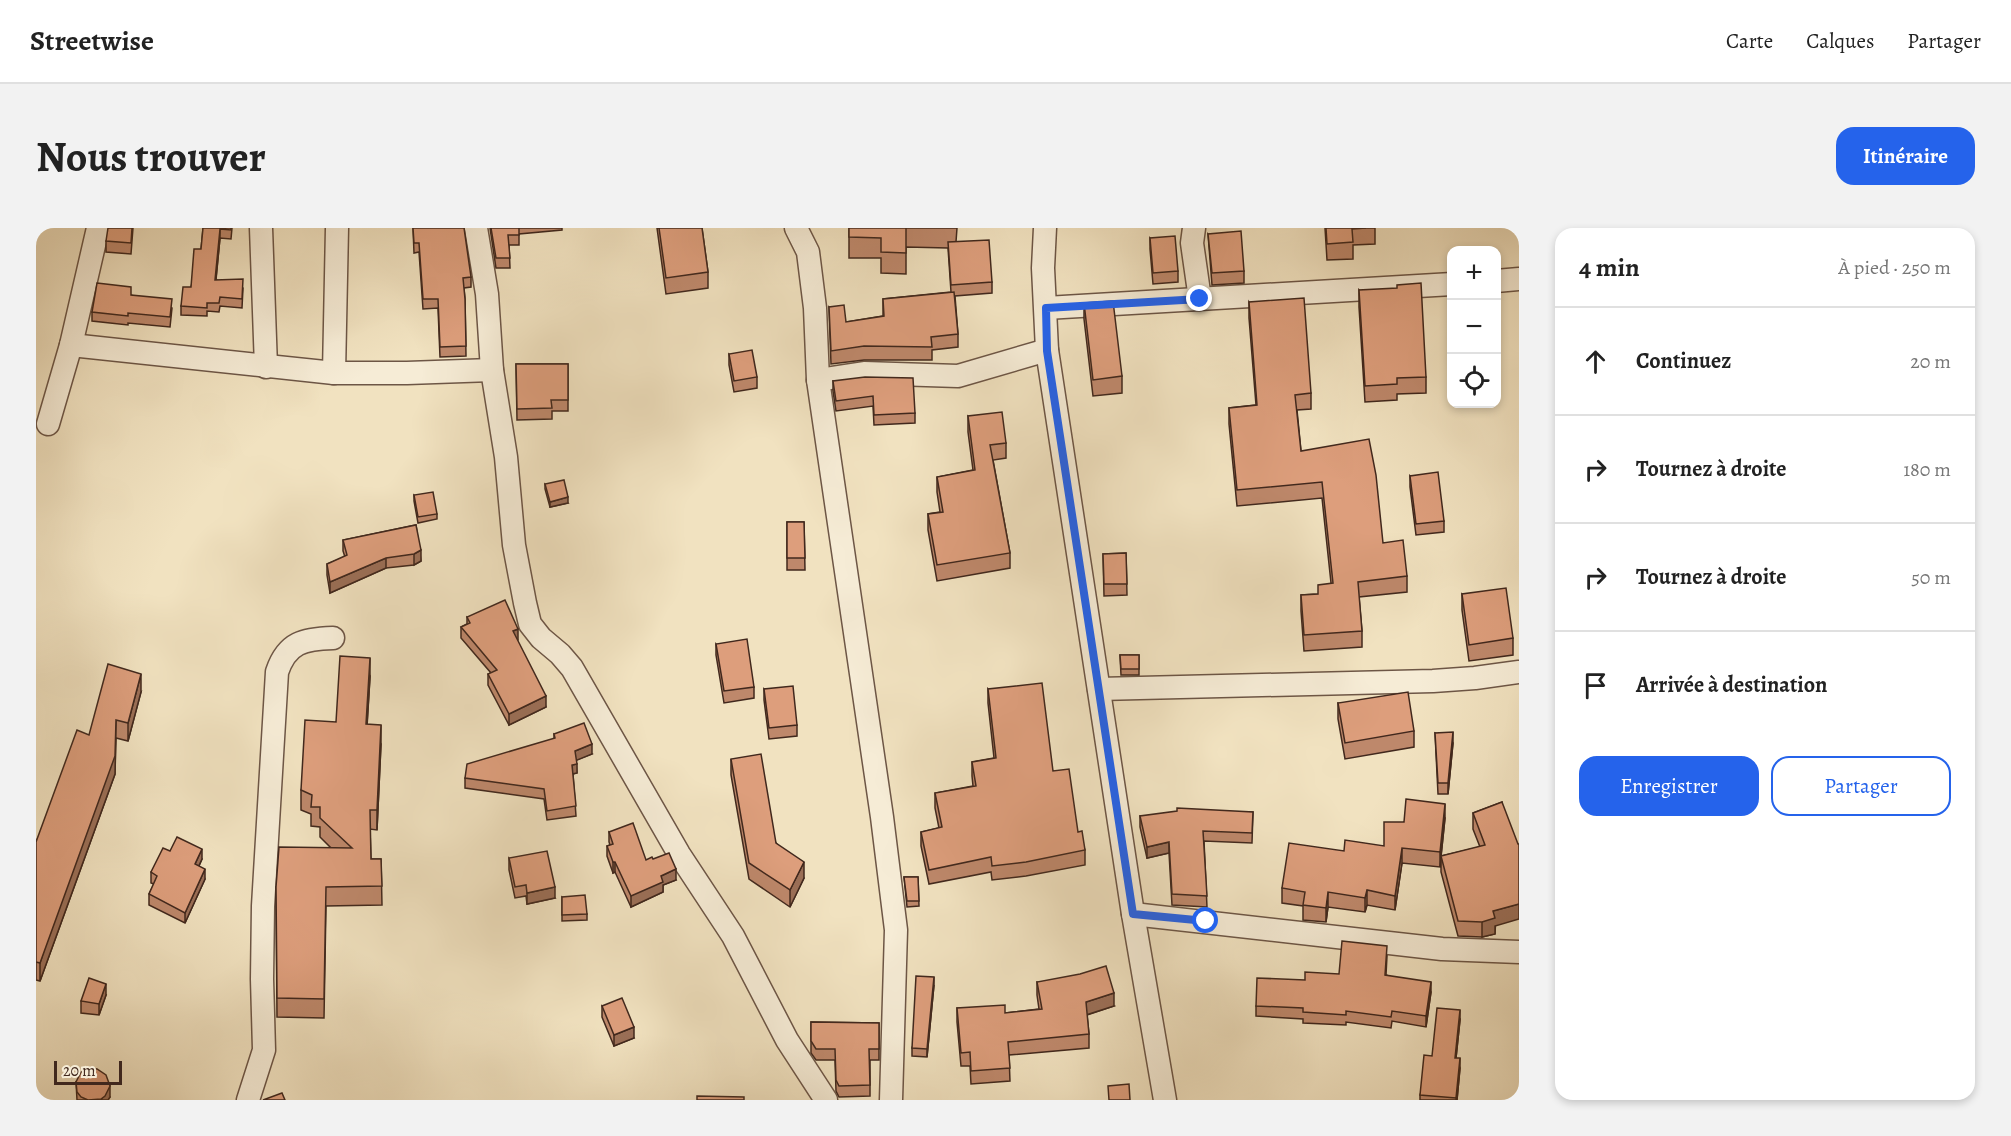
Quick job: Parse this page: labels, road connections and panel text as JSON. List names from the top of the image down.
{
  "scale_bar": "20 m",
  "page": {
    "header": "Streetwise",
    "nav": ["Carte", "Calques", "Partager"],
    "buttons": [
      "Itinéraire",
      ["Enregistrer", "Partager"]
    ],
    "title": "Nous trouver",
    "heading": ["4 min", "À pied · 250 m"],
    "map_buttons": ["+", "−"],
    "list": [
      ["Continuez", "20 m"],
      ["Tournez à droite", "180 m"],
      ["Tournez à droite", "50 m"],
      "Arrivée à destination"
    ],
    "scale": "20 m"
  }
}
